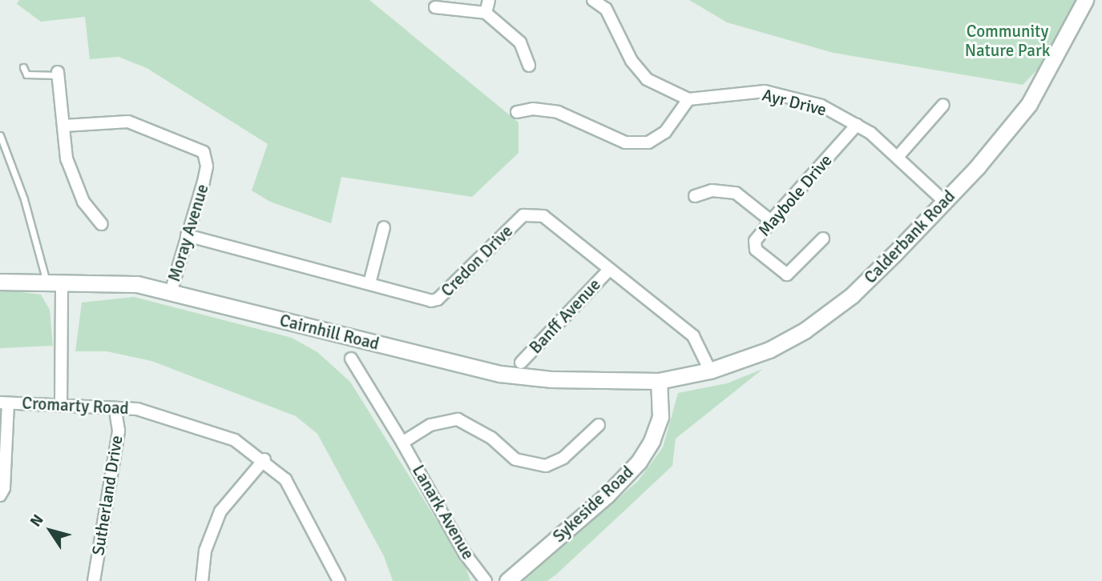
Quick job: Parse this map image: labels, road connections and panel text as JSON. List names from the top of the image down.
{
  "streets": {
    "main road": ["Calderbank Road", "Cairnhill Road", "Sykeside Road"],
    "street": [
      "Ayr Drive",
      "Maybole Drive",
      "Moray Avenue",
      "Credon Drive",
      "Banff Avenue",
      "Cromarty Road",
      "Sutherland Drive",
      "Lanark Avenue"
    ]
  },
  "crossings": [
    ["Ayr Drive", "Maybole Drive"],
    ["Ayr Drive", "Calderbank Road"],
    ["Moray Avenue", "Credon Drive"],
    ["Moray Avenue", "Cairnhill Road"],
    ["Calderbank Road", "Credon Drive"],
    ["Calderbank Road", "Cairnhill Road"],
    ["Calderbank Road", "Sykeside Road"],
    ["Credon Drive", "Banff Avenue"],
    ["Cairnhill Road", "Sykeside Road"],
    ["Cromarty Road", "Sutherland Drive"]
  ],
  "parks": ["Community Nature Park"],
  "north": "top left"
}
